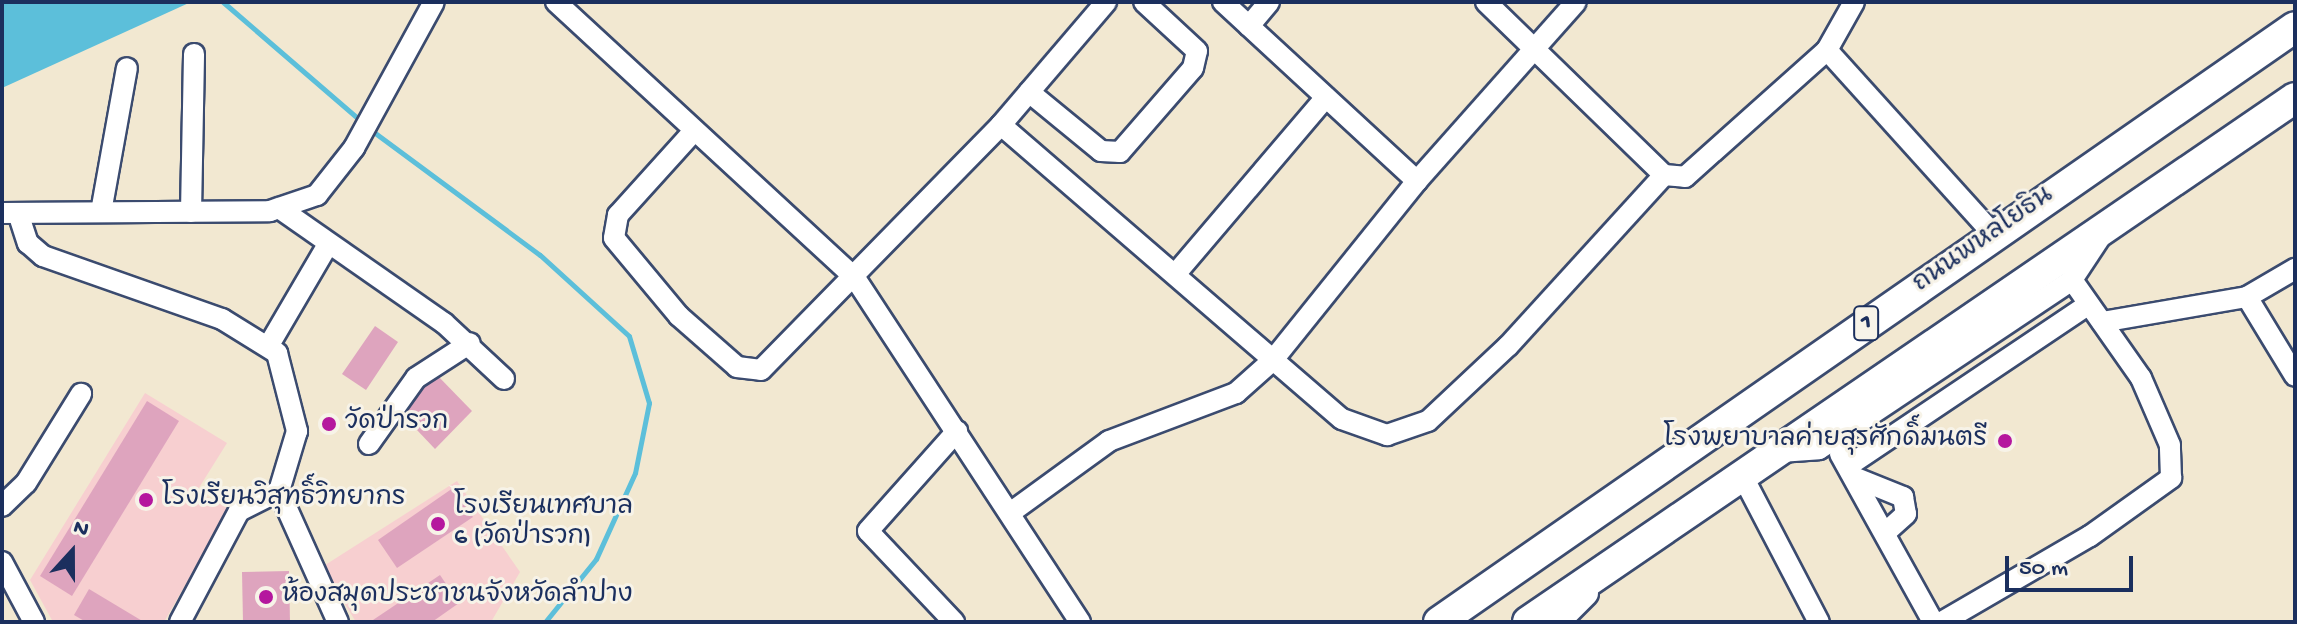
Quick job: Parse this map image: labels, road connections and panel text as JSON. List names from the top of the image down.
{
  "streets": {
    "highway": ["ถนนพหลโยธิน", "1"]
  },
  "places": [
    "วัดป่ารวก",
    "โรงพยาบาลค่ายสุรศักดิ์มนตรี",
    "โรงเรียนวิสุทธิ์วิทยากร",
    "โรงเรียนเทศบาล 6 (วัดป่ารวก)",
    "ห้องสมุดประชาชนจังหวัดลำปาง"
  ],
  "scale_bar": "50 m",
  "north": "top"
}
